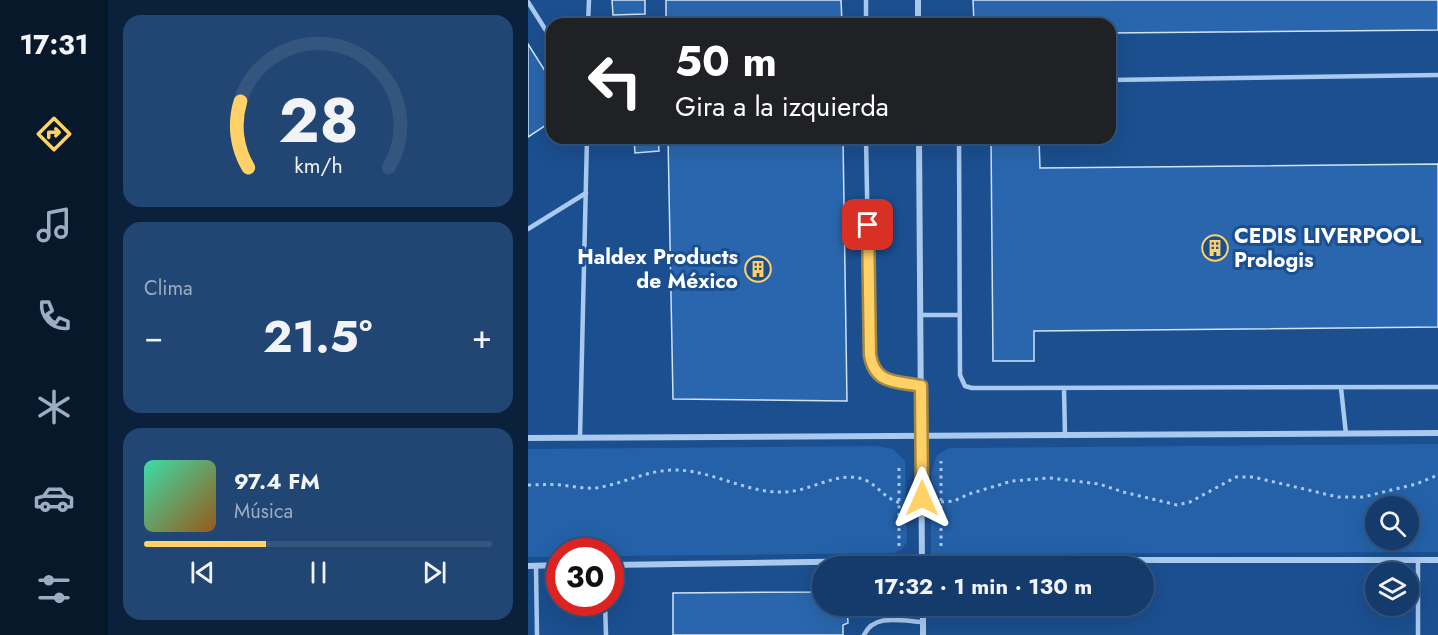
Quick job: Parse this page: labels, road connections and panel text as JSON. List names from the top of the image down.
{
  "places": {
    "building": ["CEDIS LIVERPOOL Prologis", "Haldex Products de México"]
  },
  "page": {
    "tabs": "17:31",
    "turn": ["50 m", "Gira a la izquierda"],
    "tile": "Clima",
    "heat": ["−", "21.5°", "+"],
    "song": ["97.4 FM", "Música"],
    "limit": "30",
    "trip": "17:32 · 1 min · 130 m",
    "gauge": ["28", "km/h"]
  }
}
